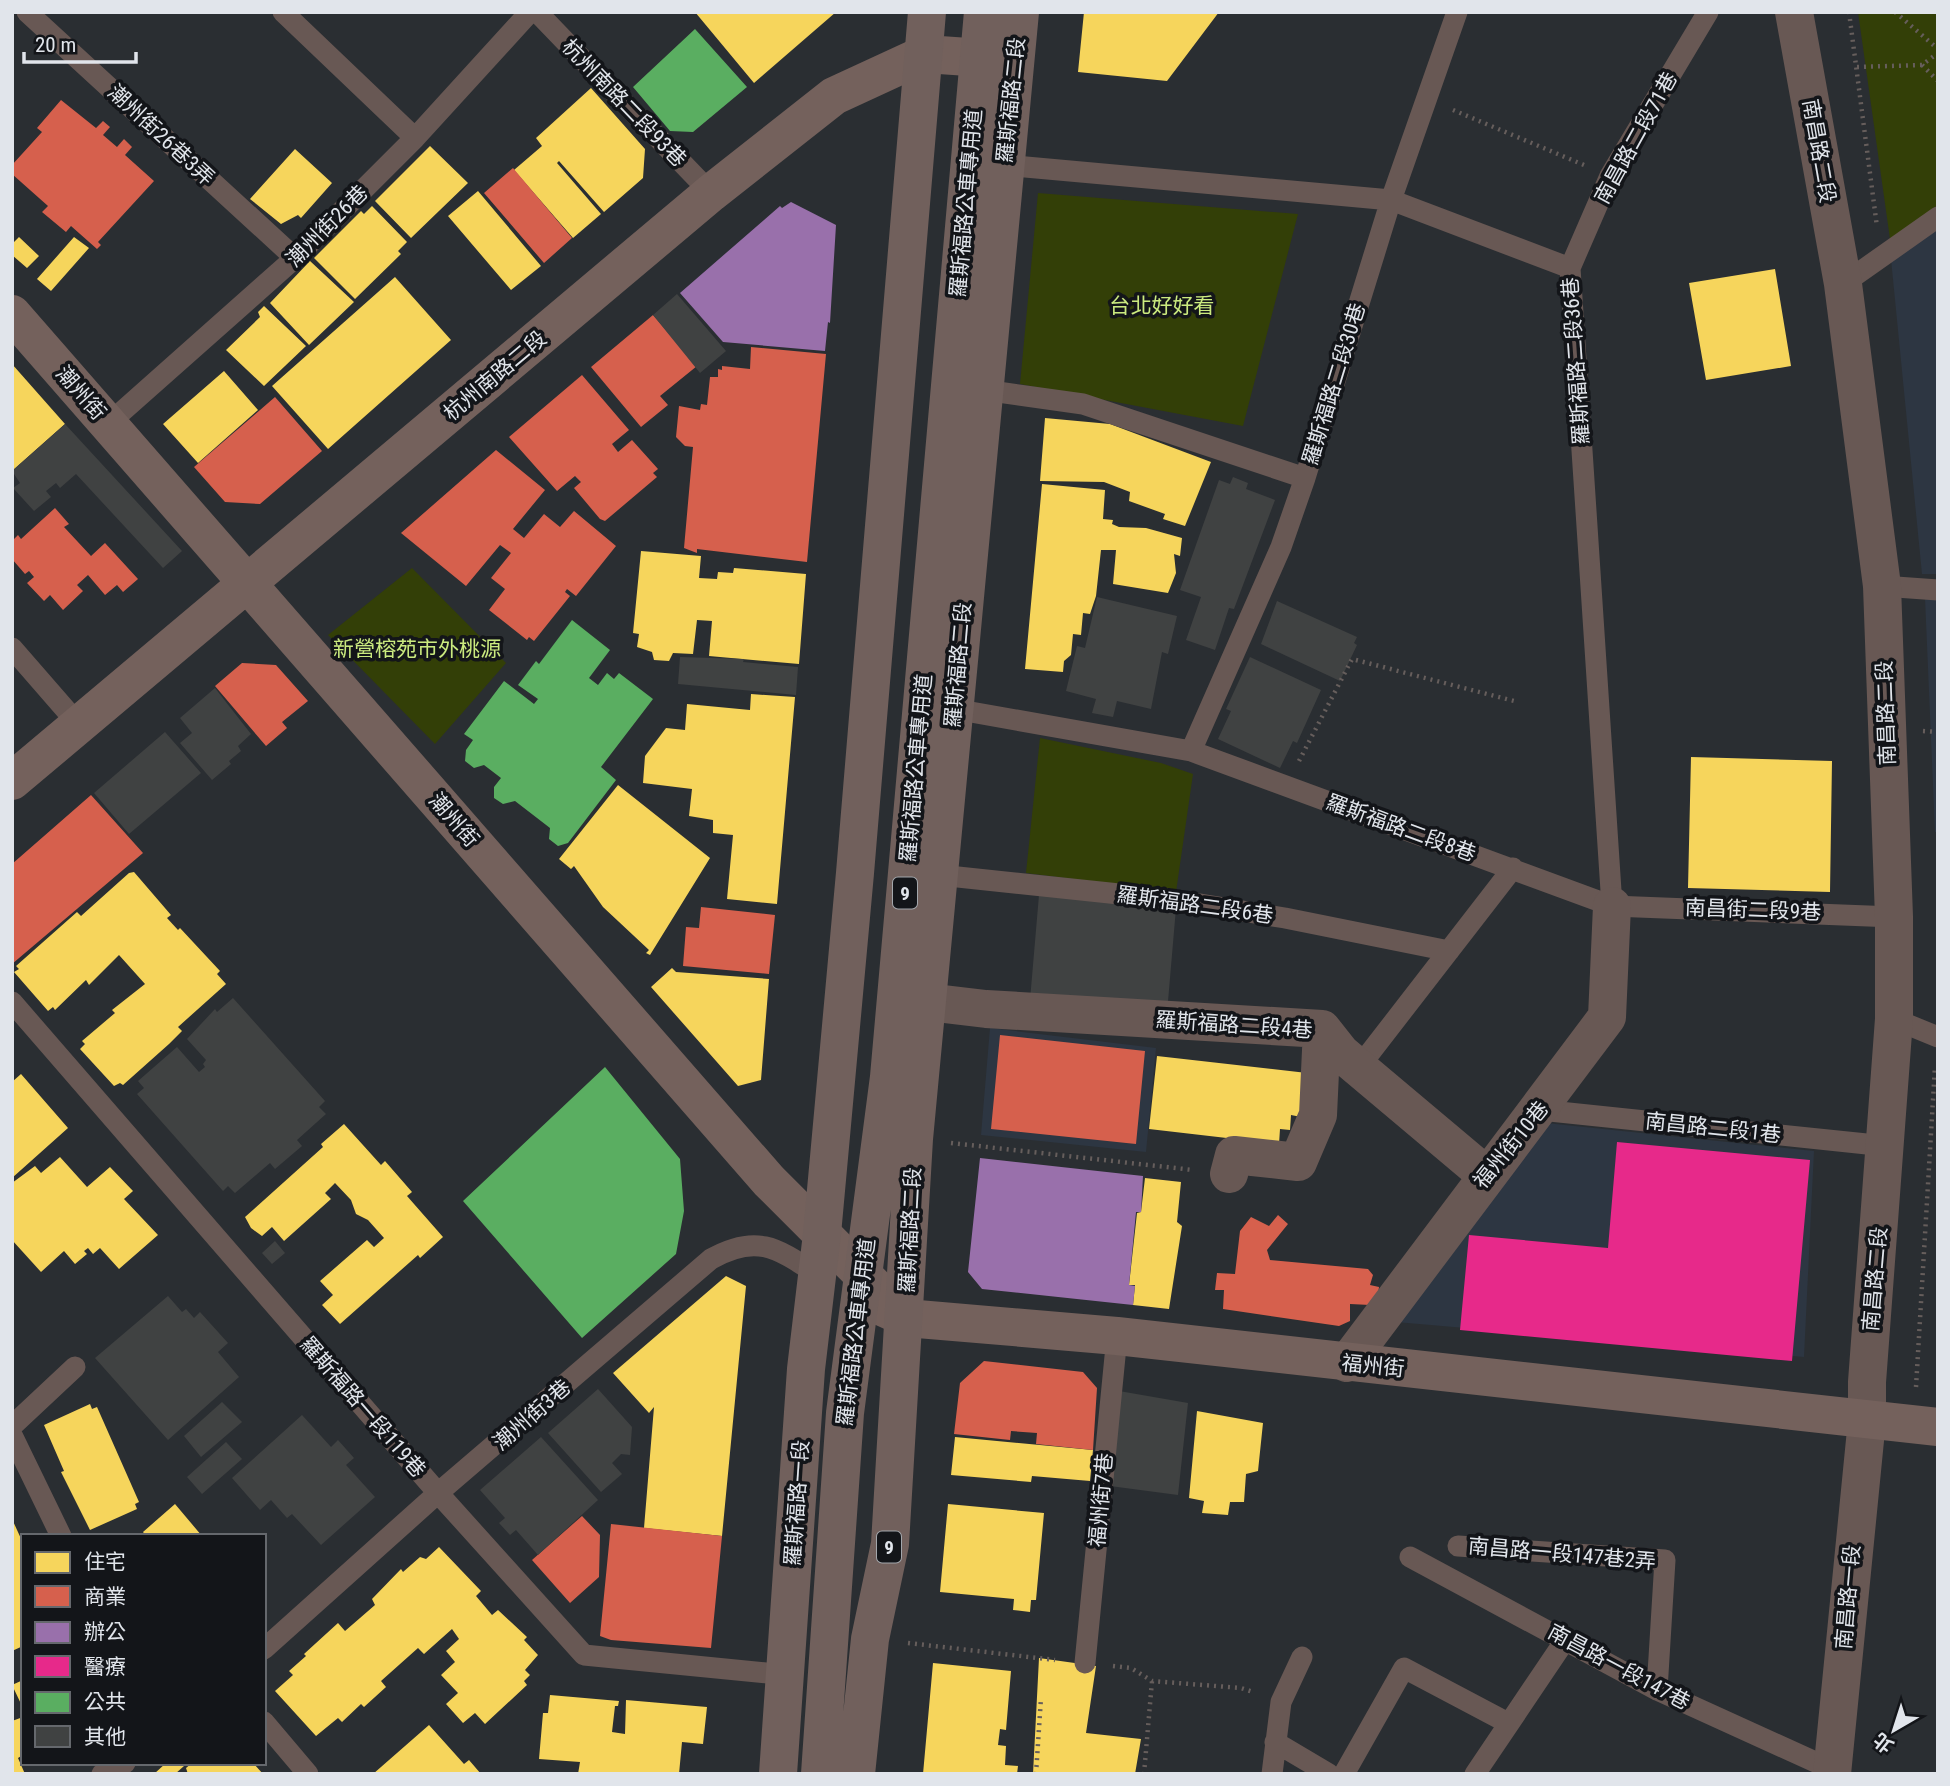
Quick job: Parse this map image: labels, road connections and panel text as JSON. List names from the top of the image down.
{
  "streets": {
    "main road": [
      "羅斯福路二段",
      "羅斯福路公車專用道",
      "9",
      "羅斯福路一段"
    ],
    "street": [
      "南昌路二段",
      "杭州南路二段",
      "潮州街",
      "羅斯福路二段4巷",
      "福州街10巷",
      "福州街",
      "南昌路一段"
    ],
    "lane": [
      "杭州南路二段93巷",
      "潮州街26巷3弄",
      "南昌路二段71巷",
      "潮州街26巷",
      "羅斯福路二段36巷",
      "羅斯福路二段30巷",
      "羅斯福路二段8巷",
      "羅斯福路二段6巷",
      "南昌街二段9巷",
      "南昌路二段1巷",
      "羅斯福路一段119巷",
      "潮州街3巷",
      "福州街7巷",
      "南昌路一段147巷2弄",
      "南昌路一段147巷"
    ]
  },
  "crossings": [
    ["羅斯福路二段", "羅斯福路公車專用道"],
    ["羅斯福路二段", "羅斯福路二段36巷"],
    ["羅斯福路二段", "杭州南路二段"],
    ["羅斯福路二段", "羅斯福路二段30巷"],
    ["羅斯福路二段", "潮州街"],
    ["羅斯福路二段", "羅斯福路二段8巷"],
    ["羅斯福路二段", "9"],
    ["羅斯福路二段", "羅斯福路二段6巷"],
    ["羅斯福路二段", "羅斯福路二段4巷"],
    ["羅斯福路二段", "福州街"],
    ["羅斯福路二段", "潮州街3巷"],
    ["杭州南路二段93巷", "杭州南路二段"],
    ["潮州街26巷3弄", "潮州街26巷"],
    ["南昌路二段71巷", "羅斯福路二段36巷"],
    ["南昌路二段", "南昌街二段9巷"],
    ["南昌路二段", "南昌路二段1巷"],
    ["南昌路二段", "福州街"],
    ["南昌路二段", "南昌路一段"],
    ["羅斯福路公車專用道", "杭州南路二段"],
    ["羅斯福路公車專用道", "潮州街"],
    ["羅斯福路公車專用道", "福州街"],
    ["羅斯福路公車專用道", "潮州街3巷"],
    ["羅斯福路公車專用道", "羅斯福路一段"],
    ["潮州街26巷", "潮州街"],
    ["羅斯福路二段36巷", "羅斯福路二段30巷"],
    ["羅斯福路二段36巷", "羅斯福路二段8巷"],
    ["羅斯福路二段36巷", "南昌街二段9巷"],
    ["羅斯福路二段36巷", "福州街10巷"],
    ["杭州南路二段", "潮州街"],
    ["潮州街", "福州街"],
    ["潮州街", "潮州街3巷"],
    ["羅斯福路二段8巷", "南昌街二段9巷"],
    ["羅斯福路二段8巷", "福州街10巷"],
    ["9", "福州街"],
    ["南昌街二段9巷", "福州街10巷"],
    ["羅斯福路二段4巷", "福州街10巷"],
    ["南昌路二段1巷", "福州街10巷"],
    ["福州街10巷", "福州街"],
    ["福州街", "潮州街3巷"],
    ["福州街", "福州街7巷"],
    ["福州街", "南昌路一段"],
    ["羅斯福路一段119巷", "潮州街3巷"],
    ["羅斯福路一段119巷", "羅斯福路一段"],
    ["南昌路一段147巷2弄", "南昌路一段147巷"],
    ["南昌路一段", "南昌路一段147巷"]
  ],
  "parks": ["台北好好看", "新營榕苑市外桃源"],
  "legend": [
    "住宅",
    "商業",
    "辦公",
    "醫療",
    "公共",
    "其他"
  ],
  "scale_bar": "20 m",
  "north": "bottom left"
}
